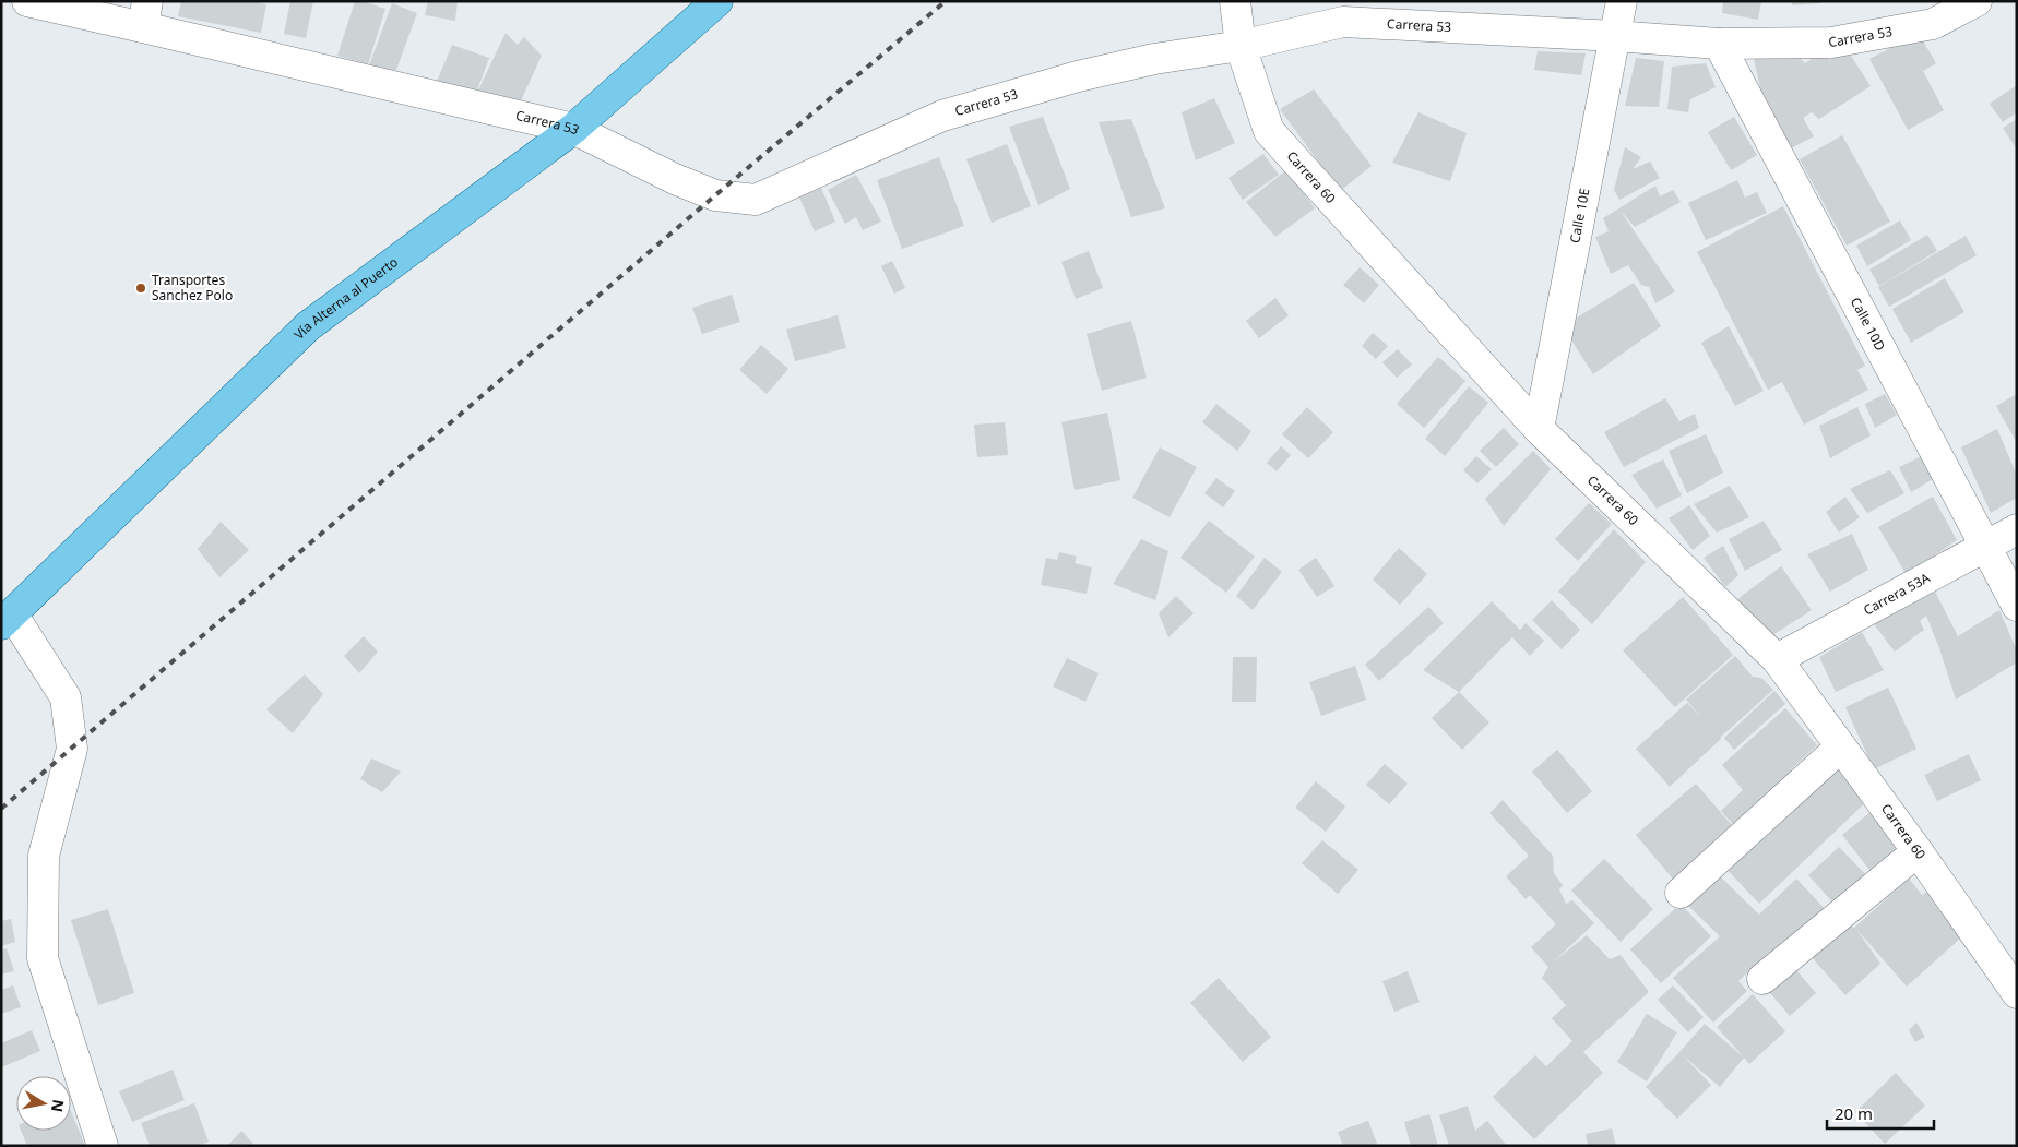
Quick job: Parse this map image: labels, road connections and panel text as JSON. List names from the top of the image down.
{
  "streets": {
    "main road": ["Vía Alterna al Puerto"],
    "street": [
      "Carrera 53",
      "Carrera 60",
      "Calle 10E",
      "Calle 10D",
      "Carrera 53A"
    ]
  },
  "crossings": [
    ["Carrera 53", "Carrera 60"],
    ["Carrera 53", "Calle 10E"],
    ["Carrera 53", "Vía Alterna al Puerto"],
    ["Carrera 53", "Calle 10D"],
    ["Carrera 60", "Calle 10E"],
    ["Carrera 60", "Carrera 53A"],
    ["Calle 10D", "Carrera 53A"]
  ],
  "places": ["Transportes Sanchez Polo"],
  "scale_bar": "20 m",
  "north": "right"
}
